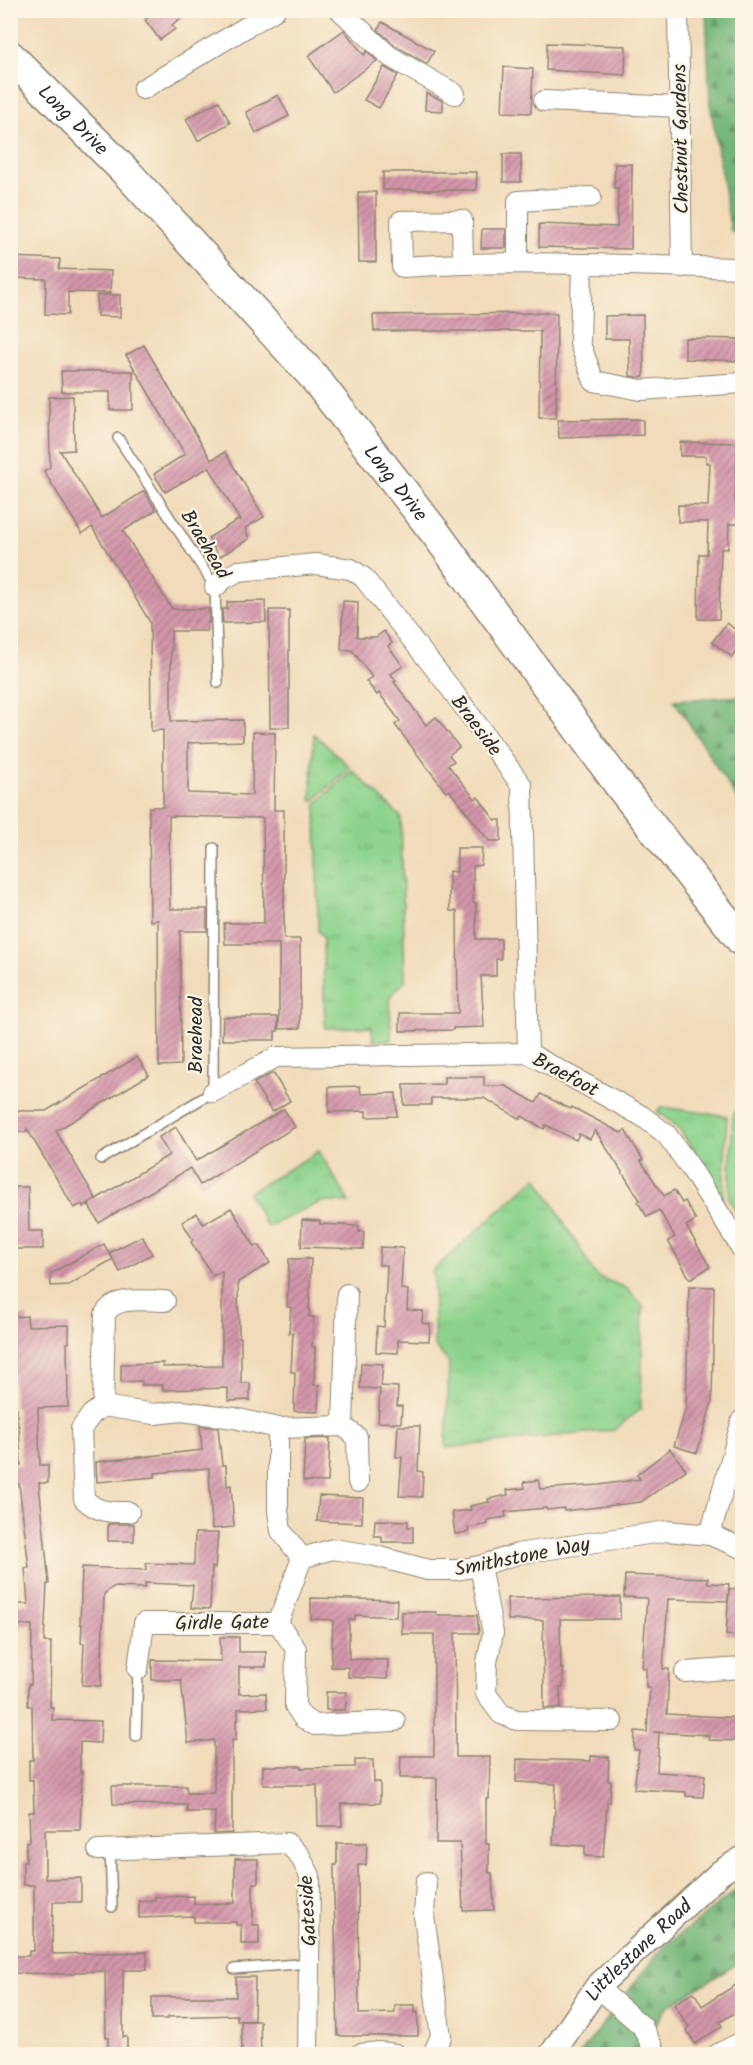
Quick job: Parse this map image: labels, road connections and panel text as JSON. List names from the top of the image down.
{
  "streets": {
    "main road": ["Long Drive"],
    "street": [
      "Chestnut Gardens",
      "Braeside",
      "Braefoot",
      "Smithstone Way",
      "Girdle Gate",
      "Gateside",
      "Littlestane Road"
    ],
    "lane": ["Braehead"]
  },
  "crossings": [
    ["Braehead", "Braeside"],
    ["Braehead", "Braefoot"],
    ["Braeside", "Braefoot"],
    ["Smithstone Way", "Girdle Gate"]
  ]
}
